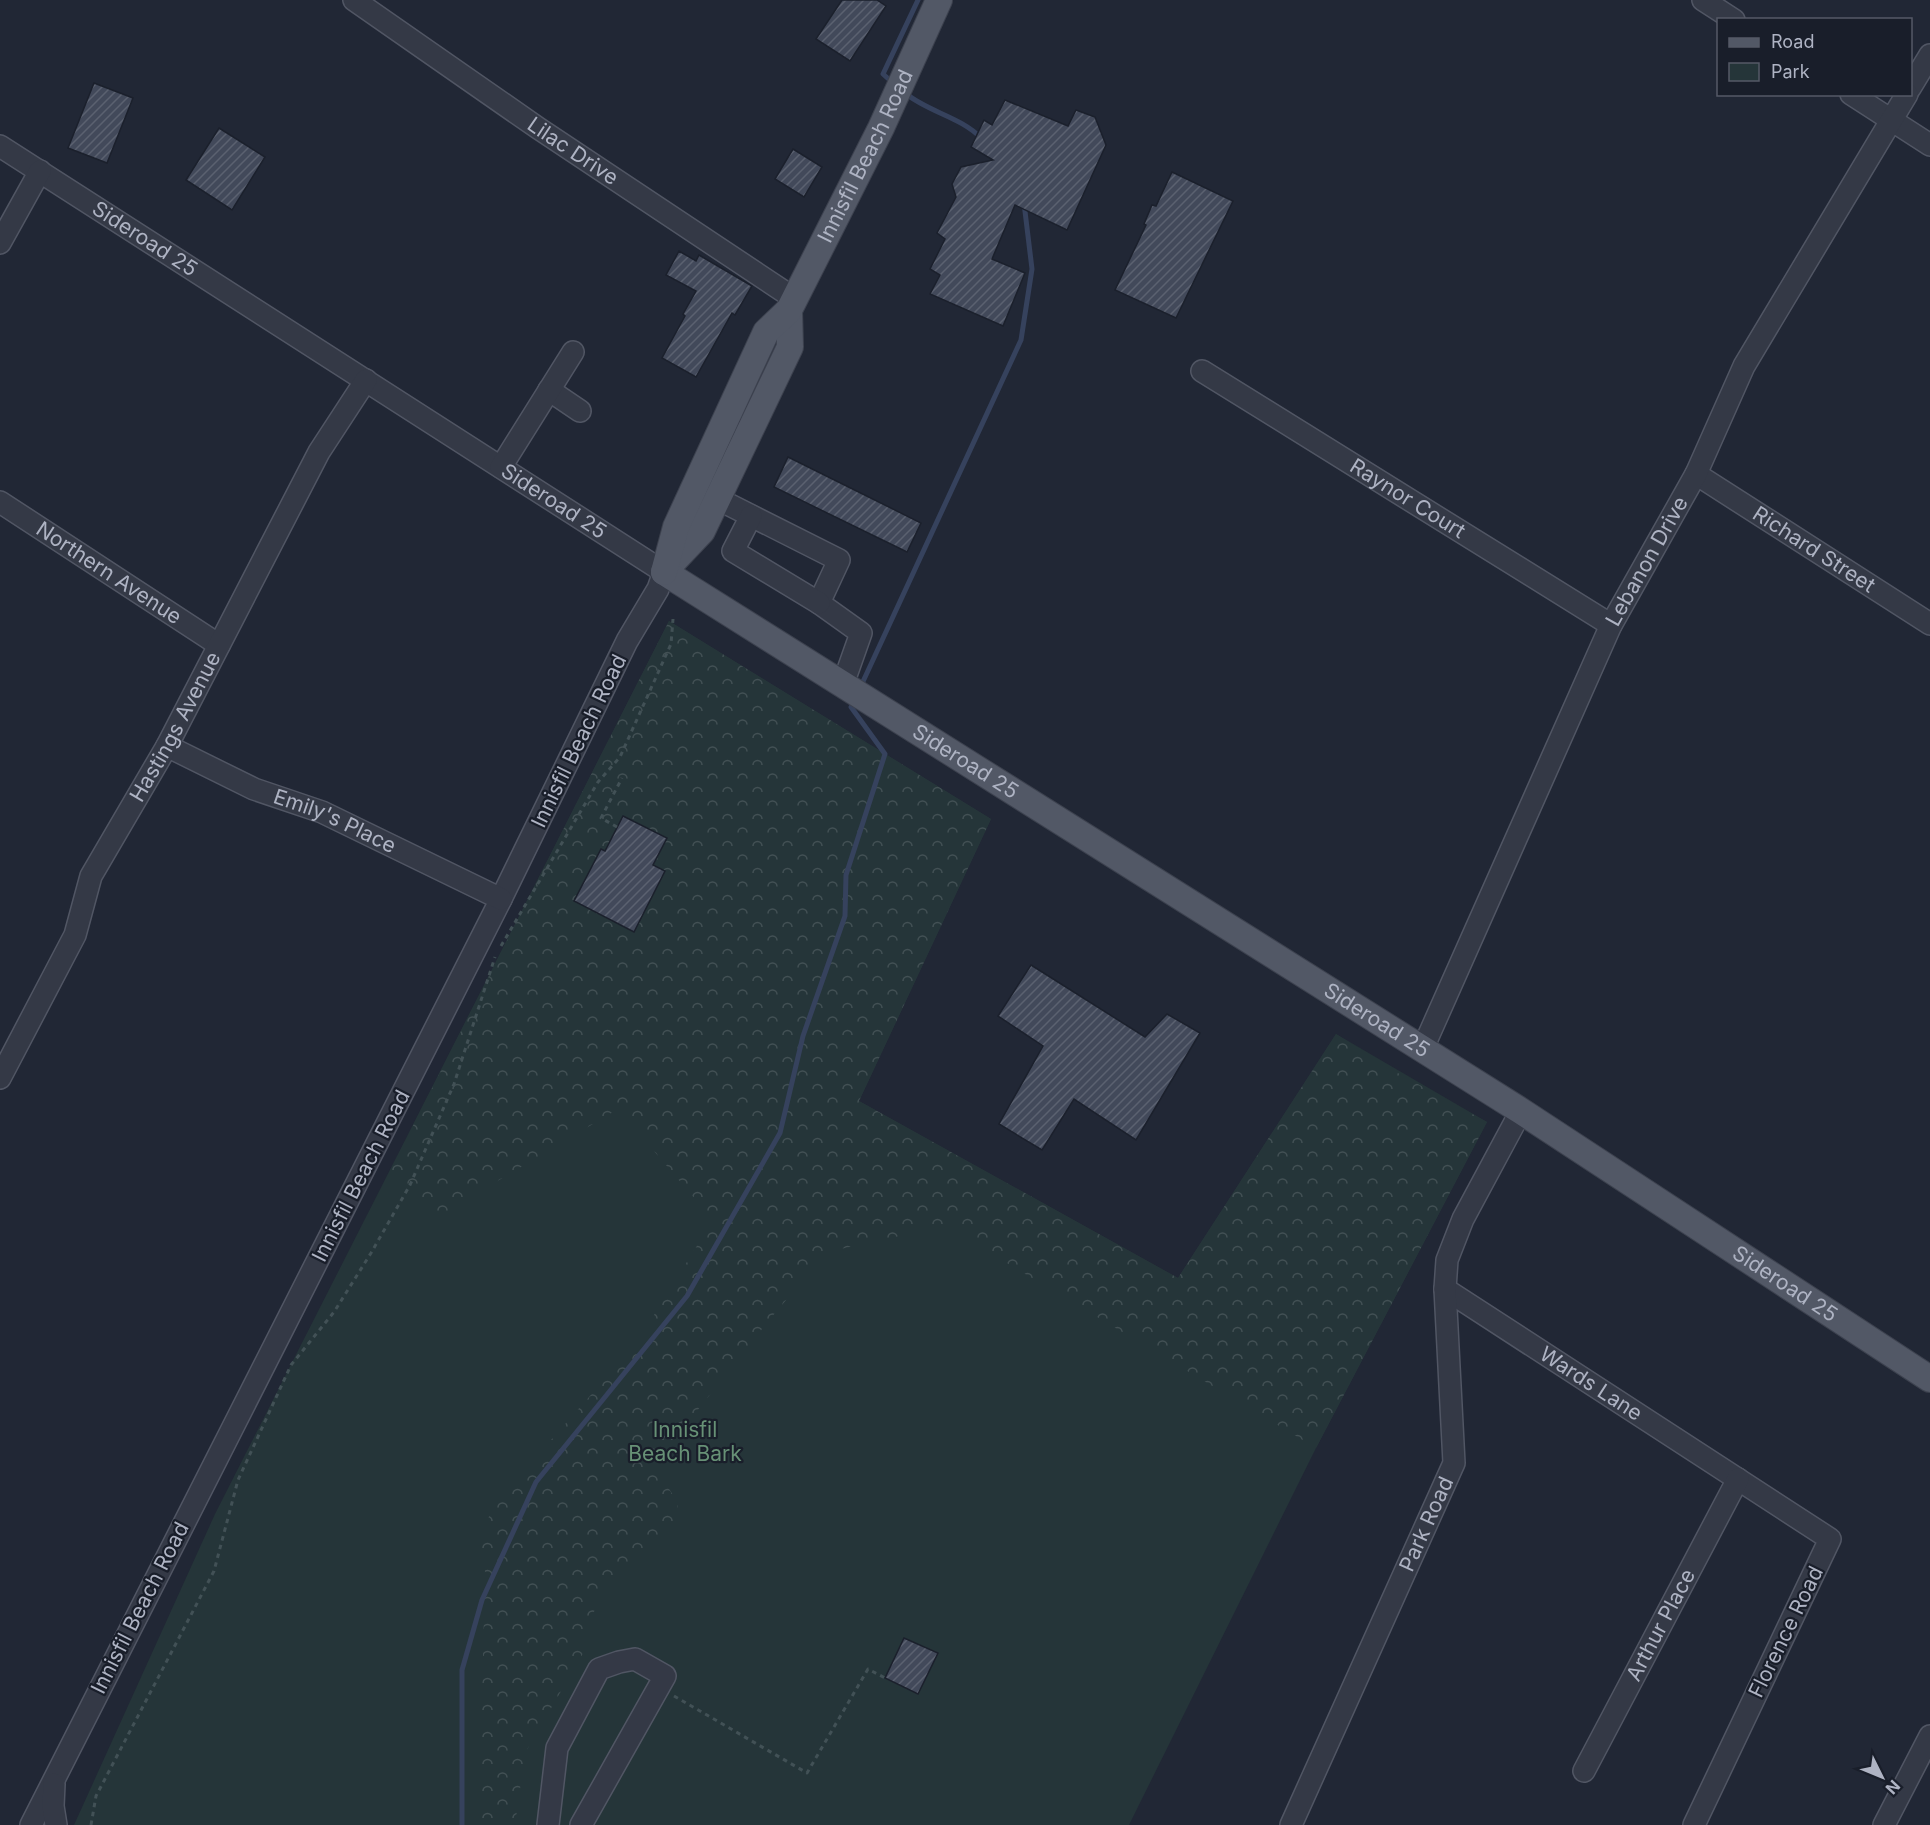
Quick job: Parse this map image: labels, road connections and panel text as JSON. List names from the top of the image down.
{
  "streets": {
    "main road": ["Innisfil Beach Road", "Sideroad 25"],
    "street": [
      "Lilac Drive",
      "Raynor Court",
      "Richard Street",
      "Lebanon Drive",
      "Northern Avenue",
      "Hastings Avenue",
      "Emily's Place",
      "Wards Lane",
      "Park Road",
      "Arthur Place",
      "Florence Road"
    ]
  },
  "crossings": [
    ["Lilac Drive", "Innisfil Beach Road"],
    ["Innisfil Beach Road", "Sideroad 25"],
    ["Innisfil Beach Road", "Emily's Place"],
    ["Sideroad 25", "Lebanon Drive"],
    ["Sideroad 25", "Hastings Avenue"],
    ["Sideroad 25", "Park Road"],
    ["Raynor Court", "Lebanon Drive"],
    ["Richard Street", "Lebanon Drive"],
    ["Northern Avenue", "Hastings Avenue"],
    ["Hastings Avenue", "Emily's Place"],
    ["Wards Lane", "Park Road"],
    ["Wards Lane", "Arthur Place"],
    ["Wards Lane", "Florence Road"],
    ["Arthur Place", "Florence Road"]
  ],
  "parks": ["Innisfil Beach Bark"],
  "legend": ["Road", "Park"],
  "north": "bottom right"
}
